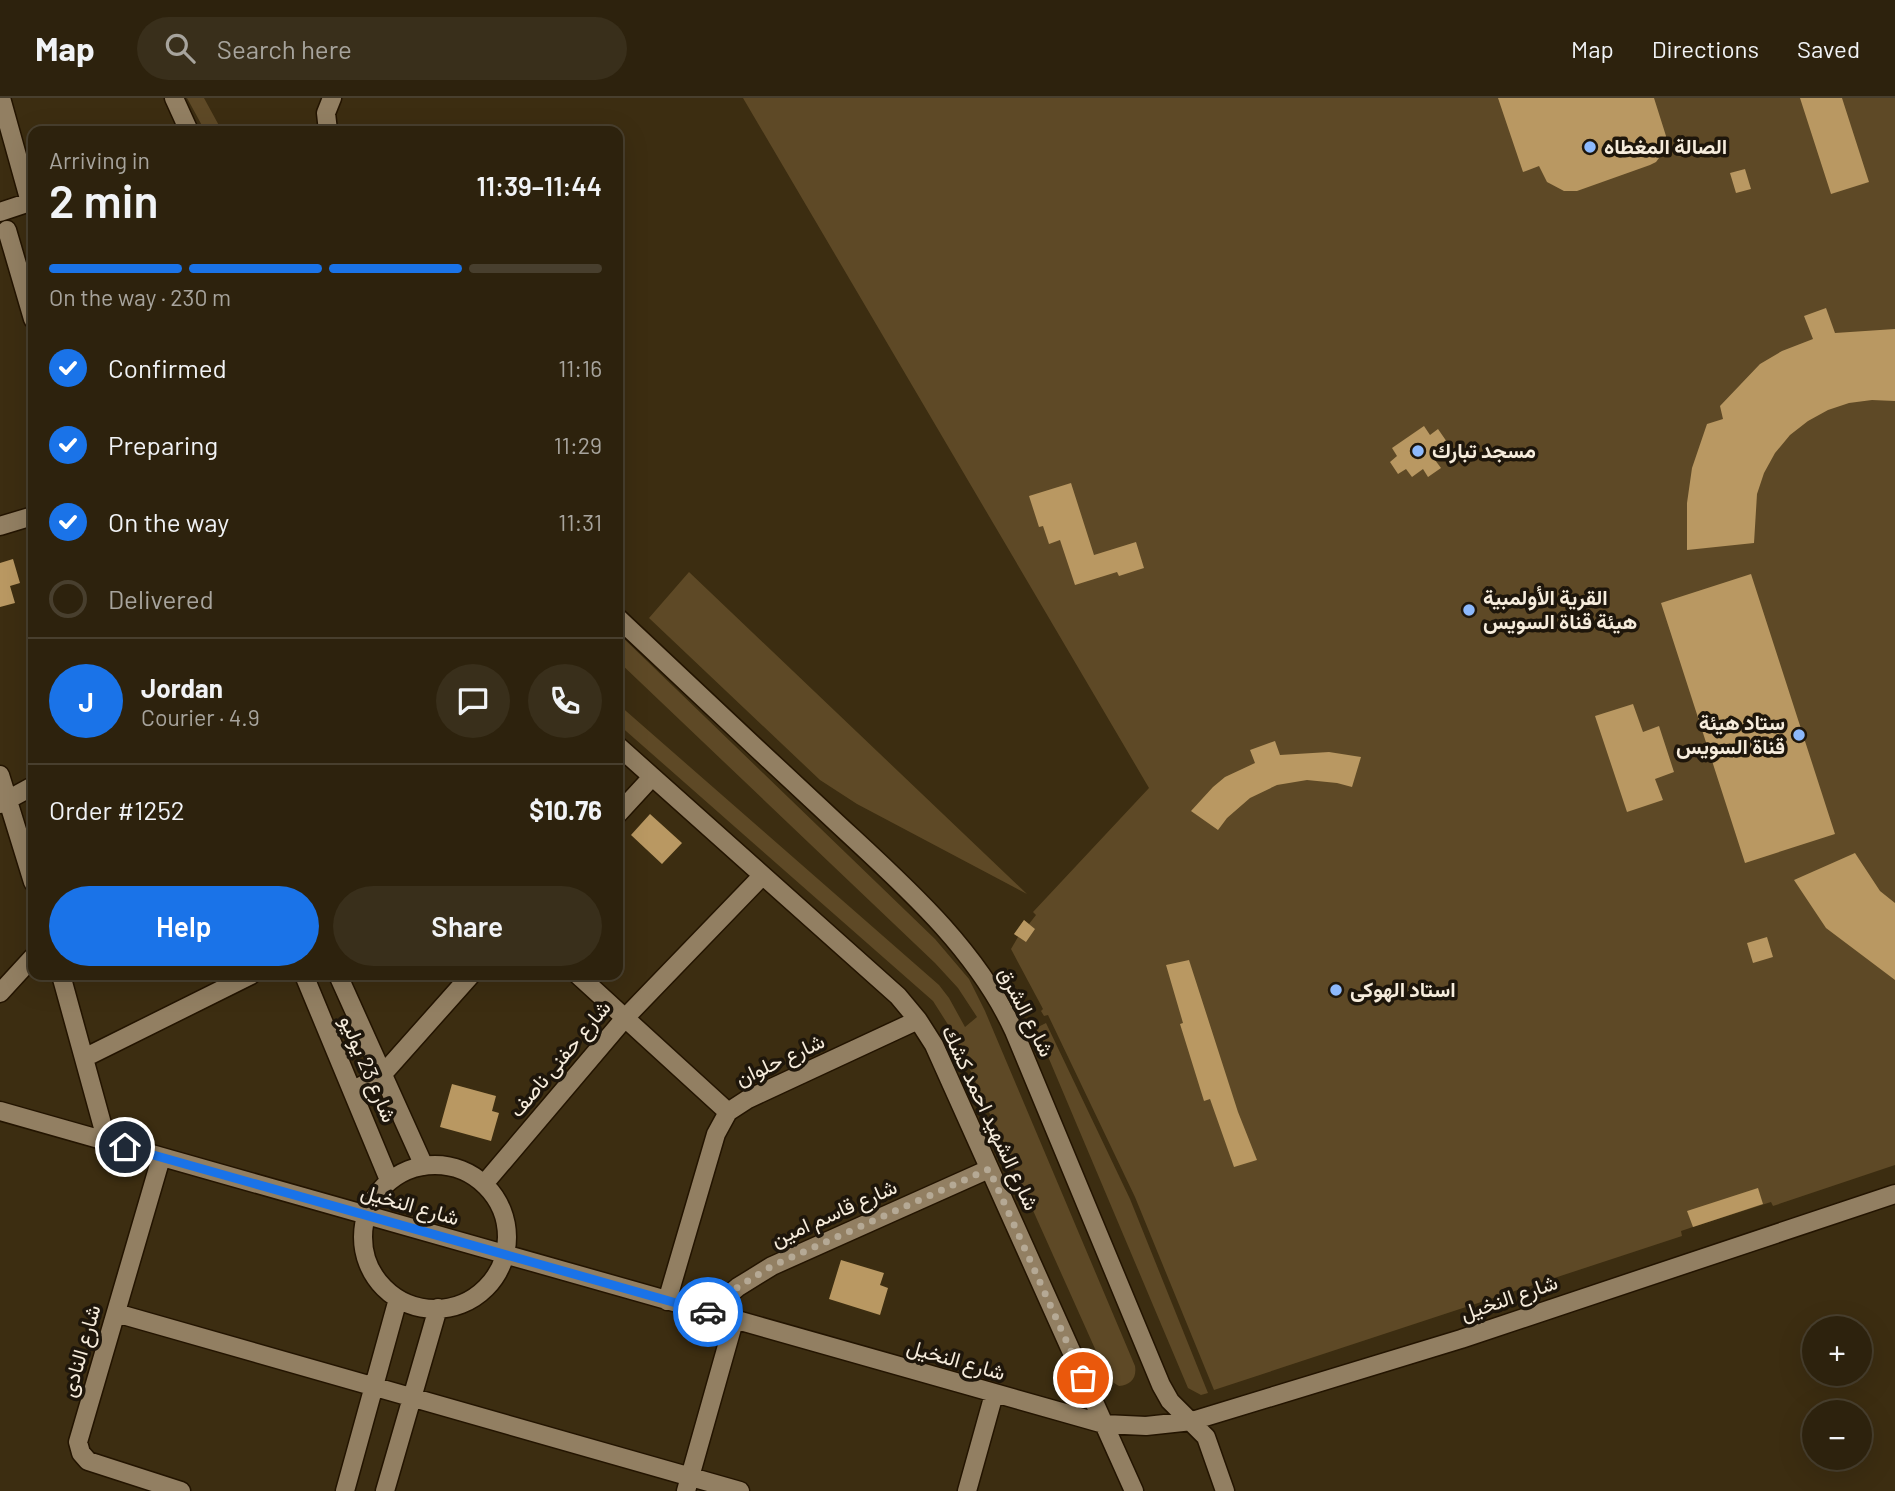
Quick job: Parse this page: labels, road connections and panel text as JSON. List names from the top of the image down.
{
  "streets": {
    "street": [
      "شارع الشرق",
      "شارع حفنى ناصف",
      "شارع حلوان",
      "شارع 23 يوليو",
      "شارع الشهيد احمد كشك",
      "شارع النخيل",
      "شارع قاسم امين",
      "شارع النادى"
    ]
  },
  "crossings": [
    ["شارع الشرق", "شارع النخيل"],
    ["شارع حفنى ناصف", "شارع الشهيد احمد كشك"],
    ["شارع حلوان", "شارع الشهيد احمد كشك"],
    ["شارع حلوان", "شارع النخيل"],
    ["شارع الشهيد احمد كشك", "شارع النخيل"],
    ["شارع الشهيد احمد كشك", "شارع قاسم امين"],
    ["شارع النخيل", "شارع قاسم امين"],
    ["شارع النخيل", "شارع النادى"]
  ],
  "places": [
    "الصالة المغطاه",
    "مسجد تبارك",
    "القرية الأولمبية هيئة قناة السويس",
    "ستاد هيئة قناة السويس",
    "استاد الهوكى"
  ],
  "page": {
    "header": "Map",
    "search": "Search here",
    "nav": ["Map", "Directions", "Saved"],
    "heading": ["2 min", "Arriving in", "11:39–11:44"],
    "panel": [
      "Jordan",
      "Courier · 4.9",
      "Order #1252",
      "$10.76"
    ],
    "bar": "On the way · 230 m",
    "list": [
      ["Confirmed", "11:16"],
      ["Preparing", "11:29"],
      ["On the way", "11:31"],
      "Delivered"
    ],
    "round": "J",
    "buttons": ["Help", "Share"],
    "map_buttons": ["+", "−"]
  }
}
